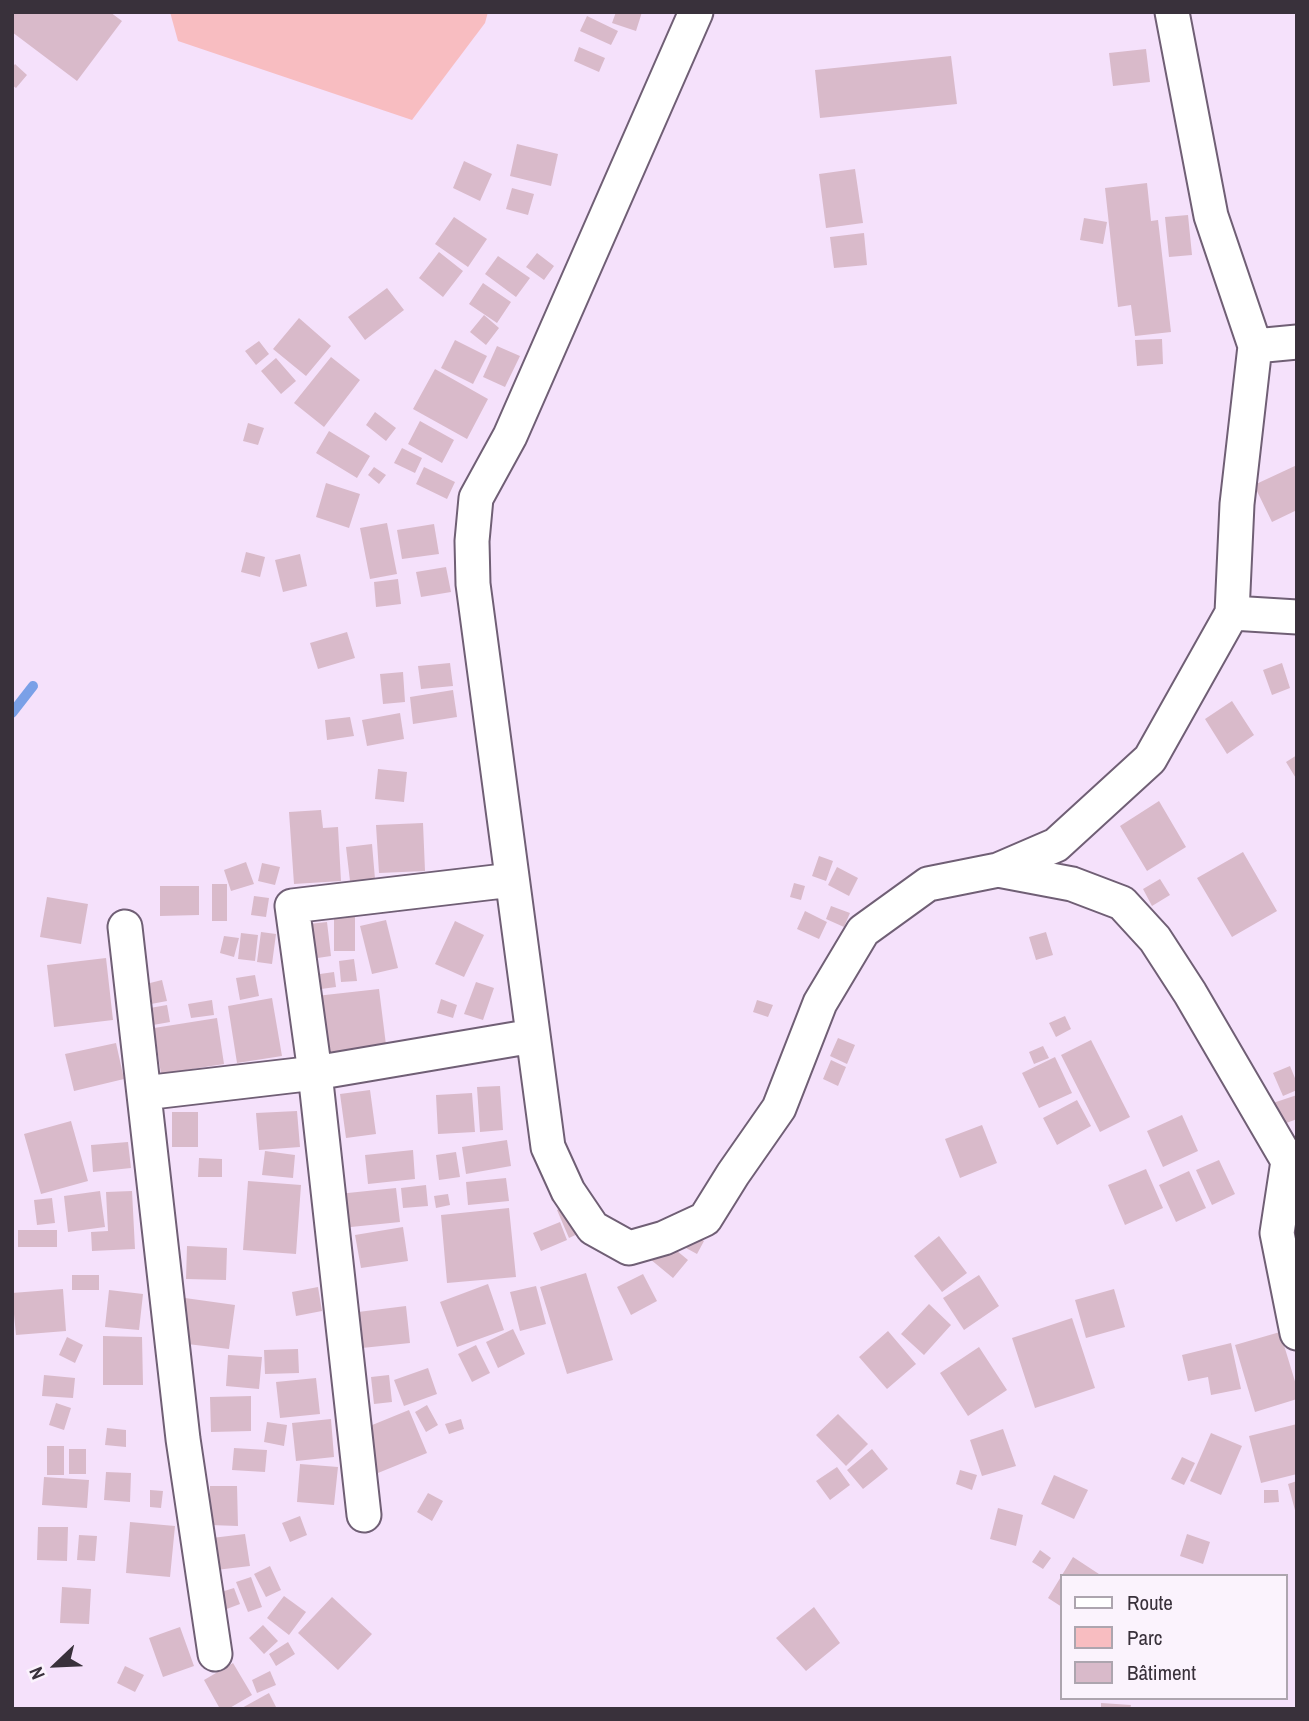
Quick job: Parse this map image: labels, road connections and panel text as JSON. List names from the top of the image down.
{
  "legend": ["Route", "Parc", "Bâtiment"],
  "north": "bottom left"
}
